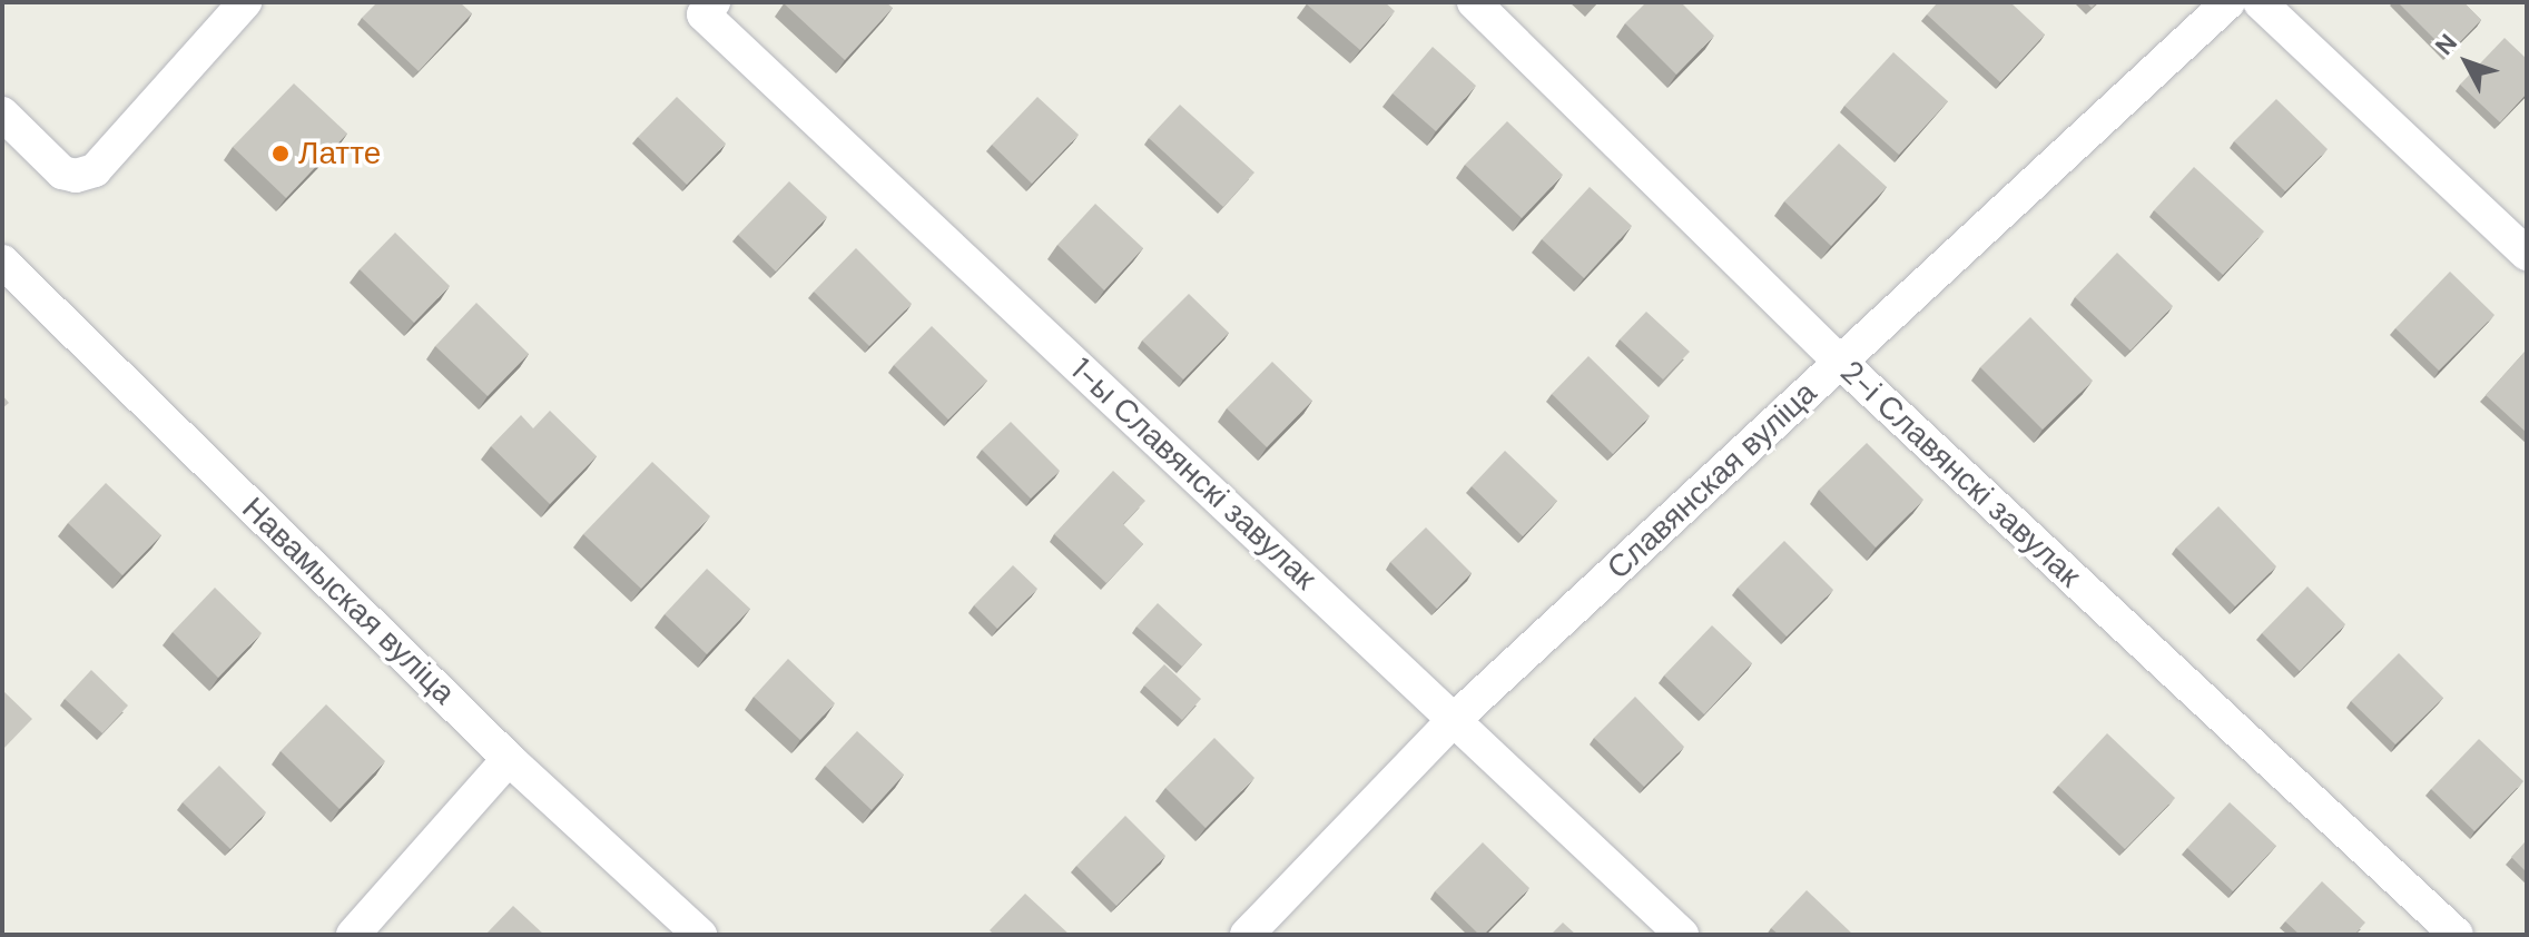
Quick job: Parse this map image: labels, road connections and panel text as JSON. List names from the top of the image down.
{
  "streets": {
    "street": [
      "1-ы Славянскі завулак",
      "2-і Славянскі завулак",
      "Славянская вуліца",
      "Навамыская вуліца"
    ]
  },
  "crossings": [
    ["1-ы Славянскі завулак", "Славянская вуліца"],
    ["2-і Славянскі завулак", "Славянская вуліца"]
  ],
  "places": ["Латте"],
  "north": "top left"
}
